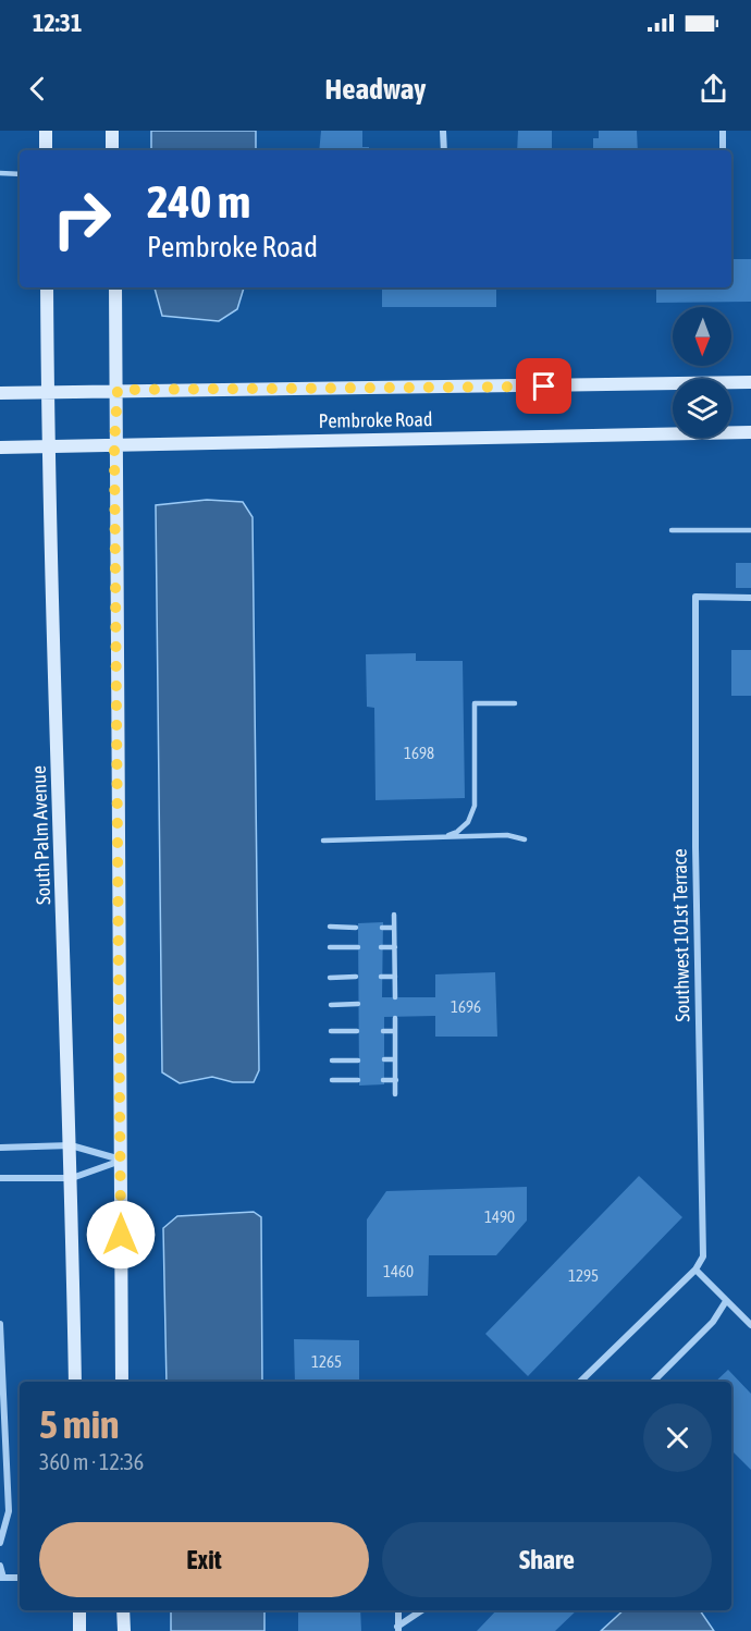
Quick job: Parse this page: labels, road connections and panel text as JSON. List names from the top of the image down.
{
  "streets": {
    "main road": ["Pembroke Road", "South Palm Avenue"],
    "street": ["Southwest 101st Terrace"]
  },
  "crossings": [
    ["Pembroke Road", "South Palm Avenue"]
  ],
  "house_numbers": [
    "1698",
    "1696",
    "1490",
    "1460",
    "1295",
    "1265"
  ],
  "north": "bottom",
  "page": {
    "status": "12:31",
    "header": "Headway",
    "turn": ["240 m", "Pembroke Road"],
    "heading": ["5 min", "360 m · 12:36"],
    "buttons": ["Exit", "Share"]
  }
}
